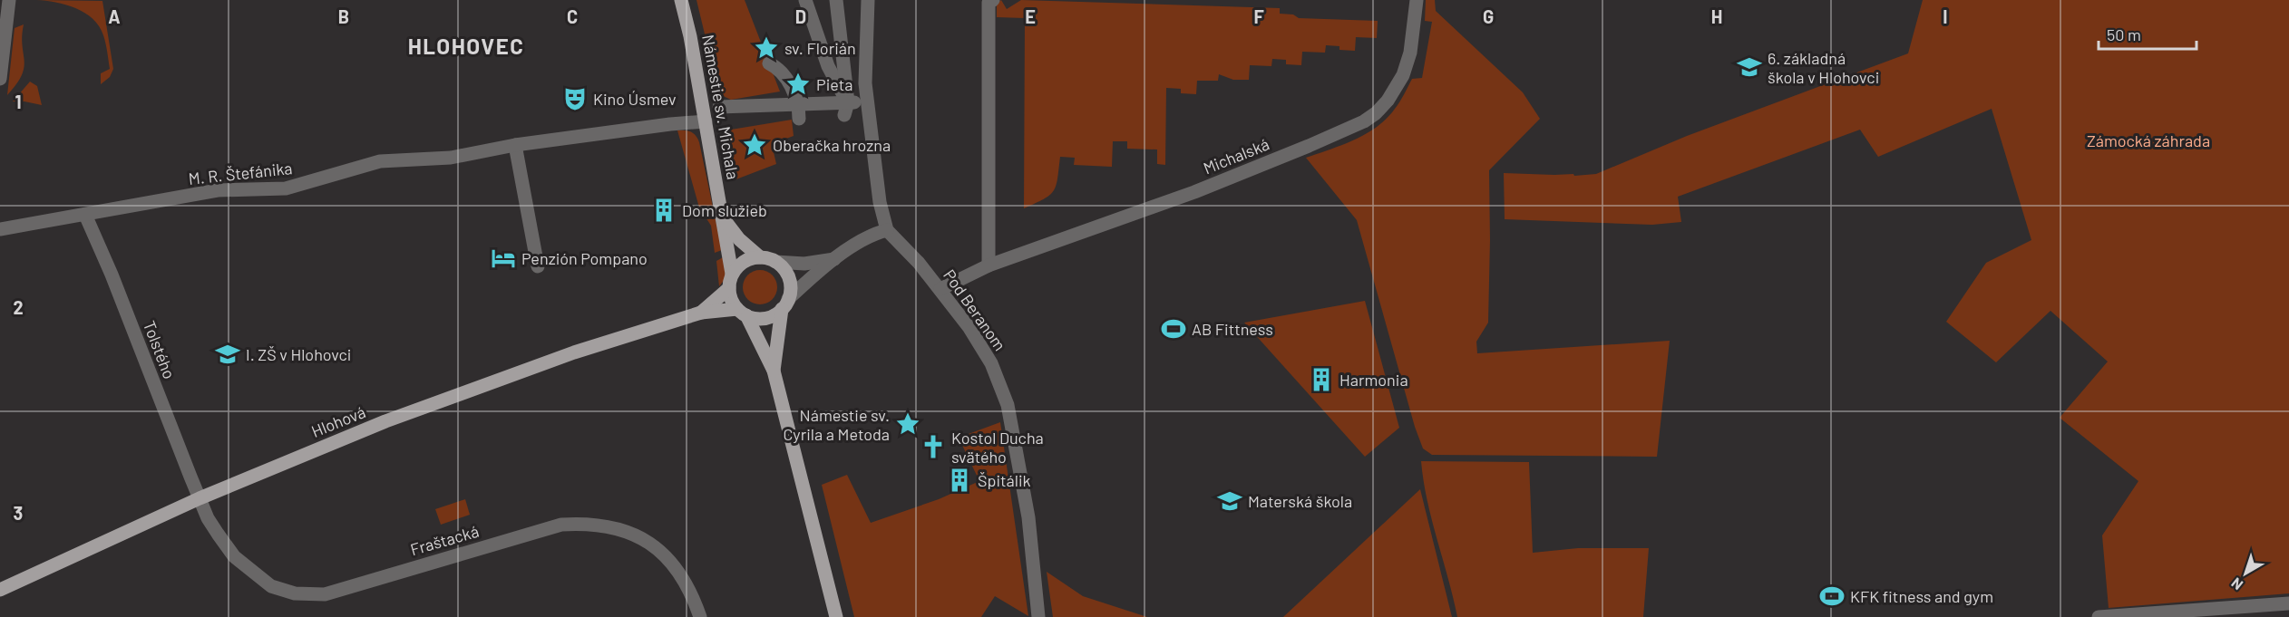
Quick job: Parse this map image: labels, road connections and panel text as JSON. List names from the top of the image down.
{
  "streets": {
    "main road": ["Námestie sv. Michala", "Hlohová"],
    "street": [
      "Michalská",
      "M. R. Štefánika",
      "Pod Beranom",
      "Tolstého",
      "Fraštacká"
    ]
  },
  "crossings": [
    ["Námestie sv. Michala", "M. R. Štefánika"],
    ["Námestie sv. Michala", "Hlohová"],
    ["Michalská", "Pod Beranom"],
    ["M. R. Štefánika", "Tolstého"],
    ["Tolstého", "Hlohová"],
    ["Tolstého", "Fraštacká"],
    ["Hlohová", "Fraštacká"]
  ],
  "districts": ["HLOHOVEC"],
  "parks": ["Zámocká záhrada"],
  "places": {
    "place": [
      "sv. Florián",
      "Pieta",
      "Oberačka hrozna",
      "Námestie sv. Cyrila a Metoda"
    ],
    "school or university": ["6. základná škola v Hlohovci", "I. ZŠ v Hlohovci", "Materská škola"],
    "theatre": ["Kino Úsmev"],
    "building": ["Dom služieb", "Harmonia", "Špitálik"],
    "hotel": ["Penzión Pompano"],
    "sports": ["AB Fittness", "KFK fitness and gym"],
    "church": ["Kostol Ducha svätého"]
  },
  "scale_bar": "50 m",
  "north": "bottom left",
  "grid": {
    "columns": [
      "A",
      "B",
      "C",
      "D",
      "E",
      "F",
      "G",
      "H",
      "I"
    ],
    "rows": ["1", "2", "3"]
  }
}
